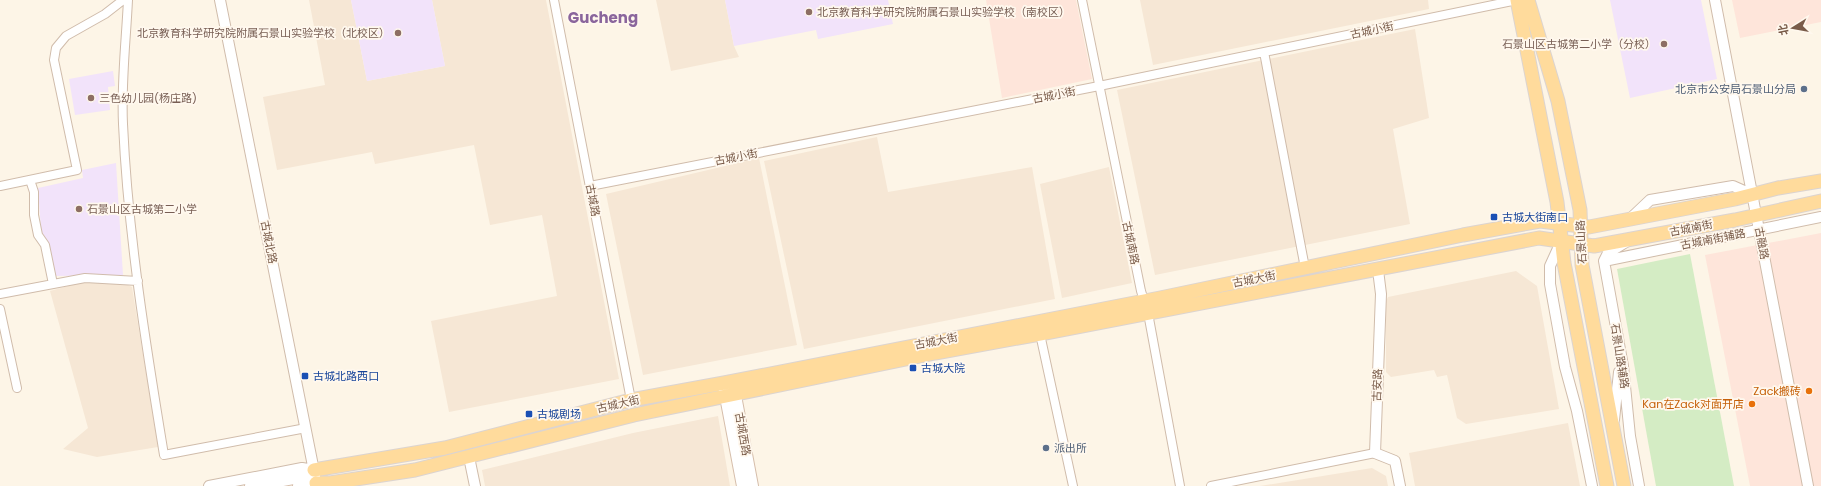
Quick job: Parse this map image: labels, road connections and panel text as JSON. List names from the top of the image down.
{
  "streets": {
    "main road": [
      "古城南街",
      "石景山路",
      "古城大街",
      "古城西路"
    ],
    "street": [
      "古城小街",
      "古城路",
      "古城南街辅路",
      "古城北路",
      "古城南路",
      "古融路",
      "石景山路辅路",
      "古安路"
    ]
  },
  "crossings": [
    ["古城小街", "古城路"],
    ["古城小街", "石景山路"],
    ["古城小街", "古城南路"],
    ["古城路", "古城大街"],
    ["古城南街", "石景山路"],
    ["古城南街", "古融路"],
    ["古城南街", "古城大街"],
    ["古城南街辅路", "古融路"],
    ["古城南街辅路", "石景山路辅路"],
    ["古城北路", "古城大街"],
    ["石景山路", "古城大街"],
    ["古城南路", "古城大街"],
    ["古城大街", "古安路"],
    ["古城大街", "古城西路"]
  ],
  "districts": ["Gucheng"],
  "places": {
    "other": [
      "北京教育科学研究院附属石景山实验学校（南校区）",
      "北京教育科学研究院附属石景山实验学校（北校区）",
      "石景山区古城第二小学（分校）",
      "北京市公安局石景山分局",
      "三色幼儿园(杨庄路)",
      "石景山区古城第二小学",
      "Zack搬砖",
      "Kan在Zack对面开店",
      "派出所"
    ],
    "transit": [
      "古城大街南口",
      "古城大院",
      "古城北路西口",
      "古城剧场"
    ]
  },
  "north": "left"
}
